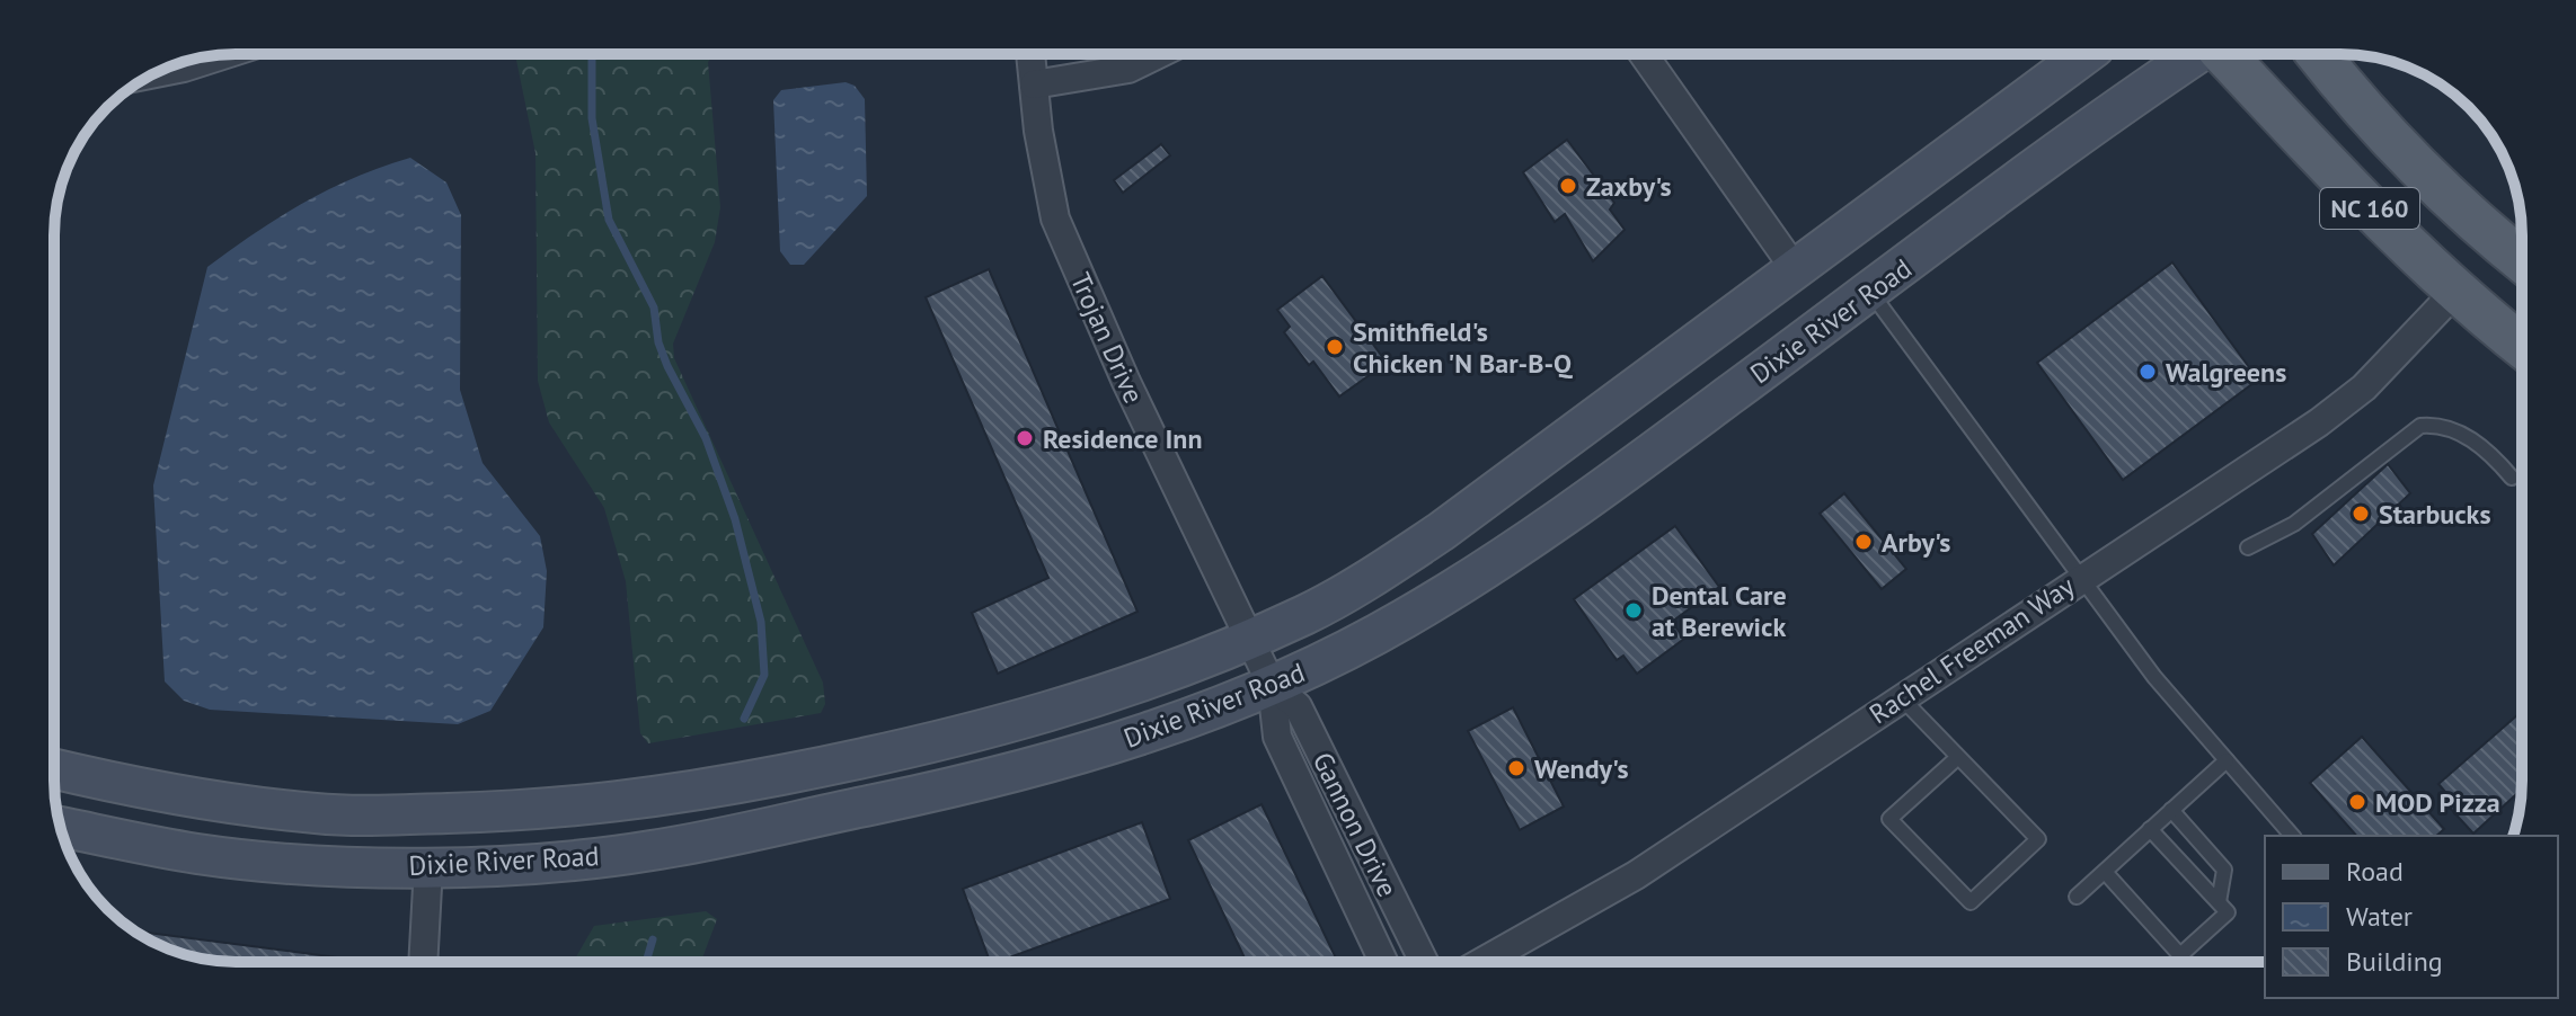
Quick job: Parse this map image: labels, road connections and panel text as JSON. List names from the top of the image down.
{
  "streets": {
    "main road": ["NC 160"],
    "street": [
      "Dixie River Road",
      "Trojan Drive",
      "Rachel Freeman Way",
      "Gannon Drive"
    ]
  },
  "crossings": [
    ["NC 160", "Rachel Freeman Way"],
    ["Dixie River Road", "Trojan Drive"],
    ["Dixie River Road", "Gannon Drive"],
    ["Trojan Drive", "Gannon Drive"]
  ],
  "places": [
    "Zaxby's",
    "Smithfield's Chicken 'N Bar-B-Q",
    "Walgreens",
    "Residence Inn",
    "Starbucks",
    "Arby's",
    "Dental Care at Berewick",
    "Wendy's",
    "MOD Pizza"
  ],
  "legend": ["Road", "Water", "Building"]
}
